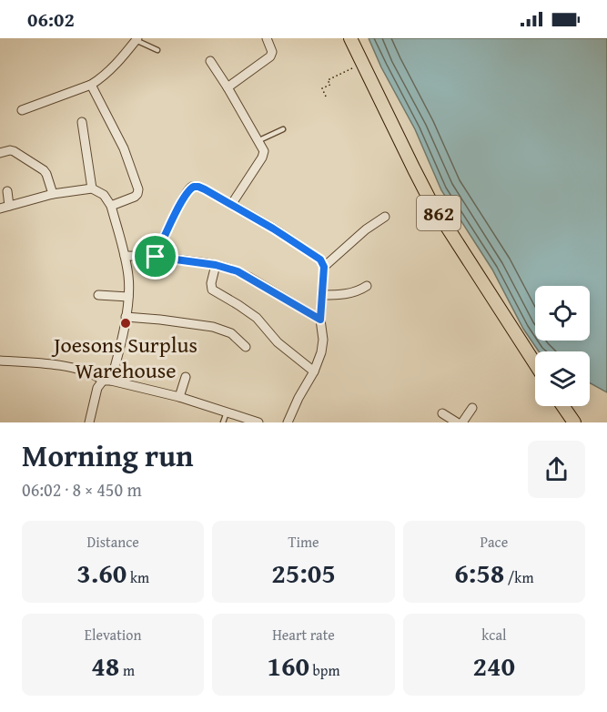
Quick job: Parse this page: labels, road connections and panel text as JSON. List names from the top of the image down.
{
  "streets": {
    "main road": ["862"]
  },
  "places": ["Joesons Surplus Warehouse"],
  "page": {
    "status": "06:02",
    "heading": ["Morning run", "06:02 · 8 × 450 m"],
    "stats": [
      ["Distance", "3.60 km"],
      ["Time", "25:05"],
      ["Pace", "6:58 /km"],
      ["Elevation", "48 m"],
      ["Heart rate", "160 bpm"],
      ["kcal", "240"]
    ]
  }
}
